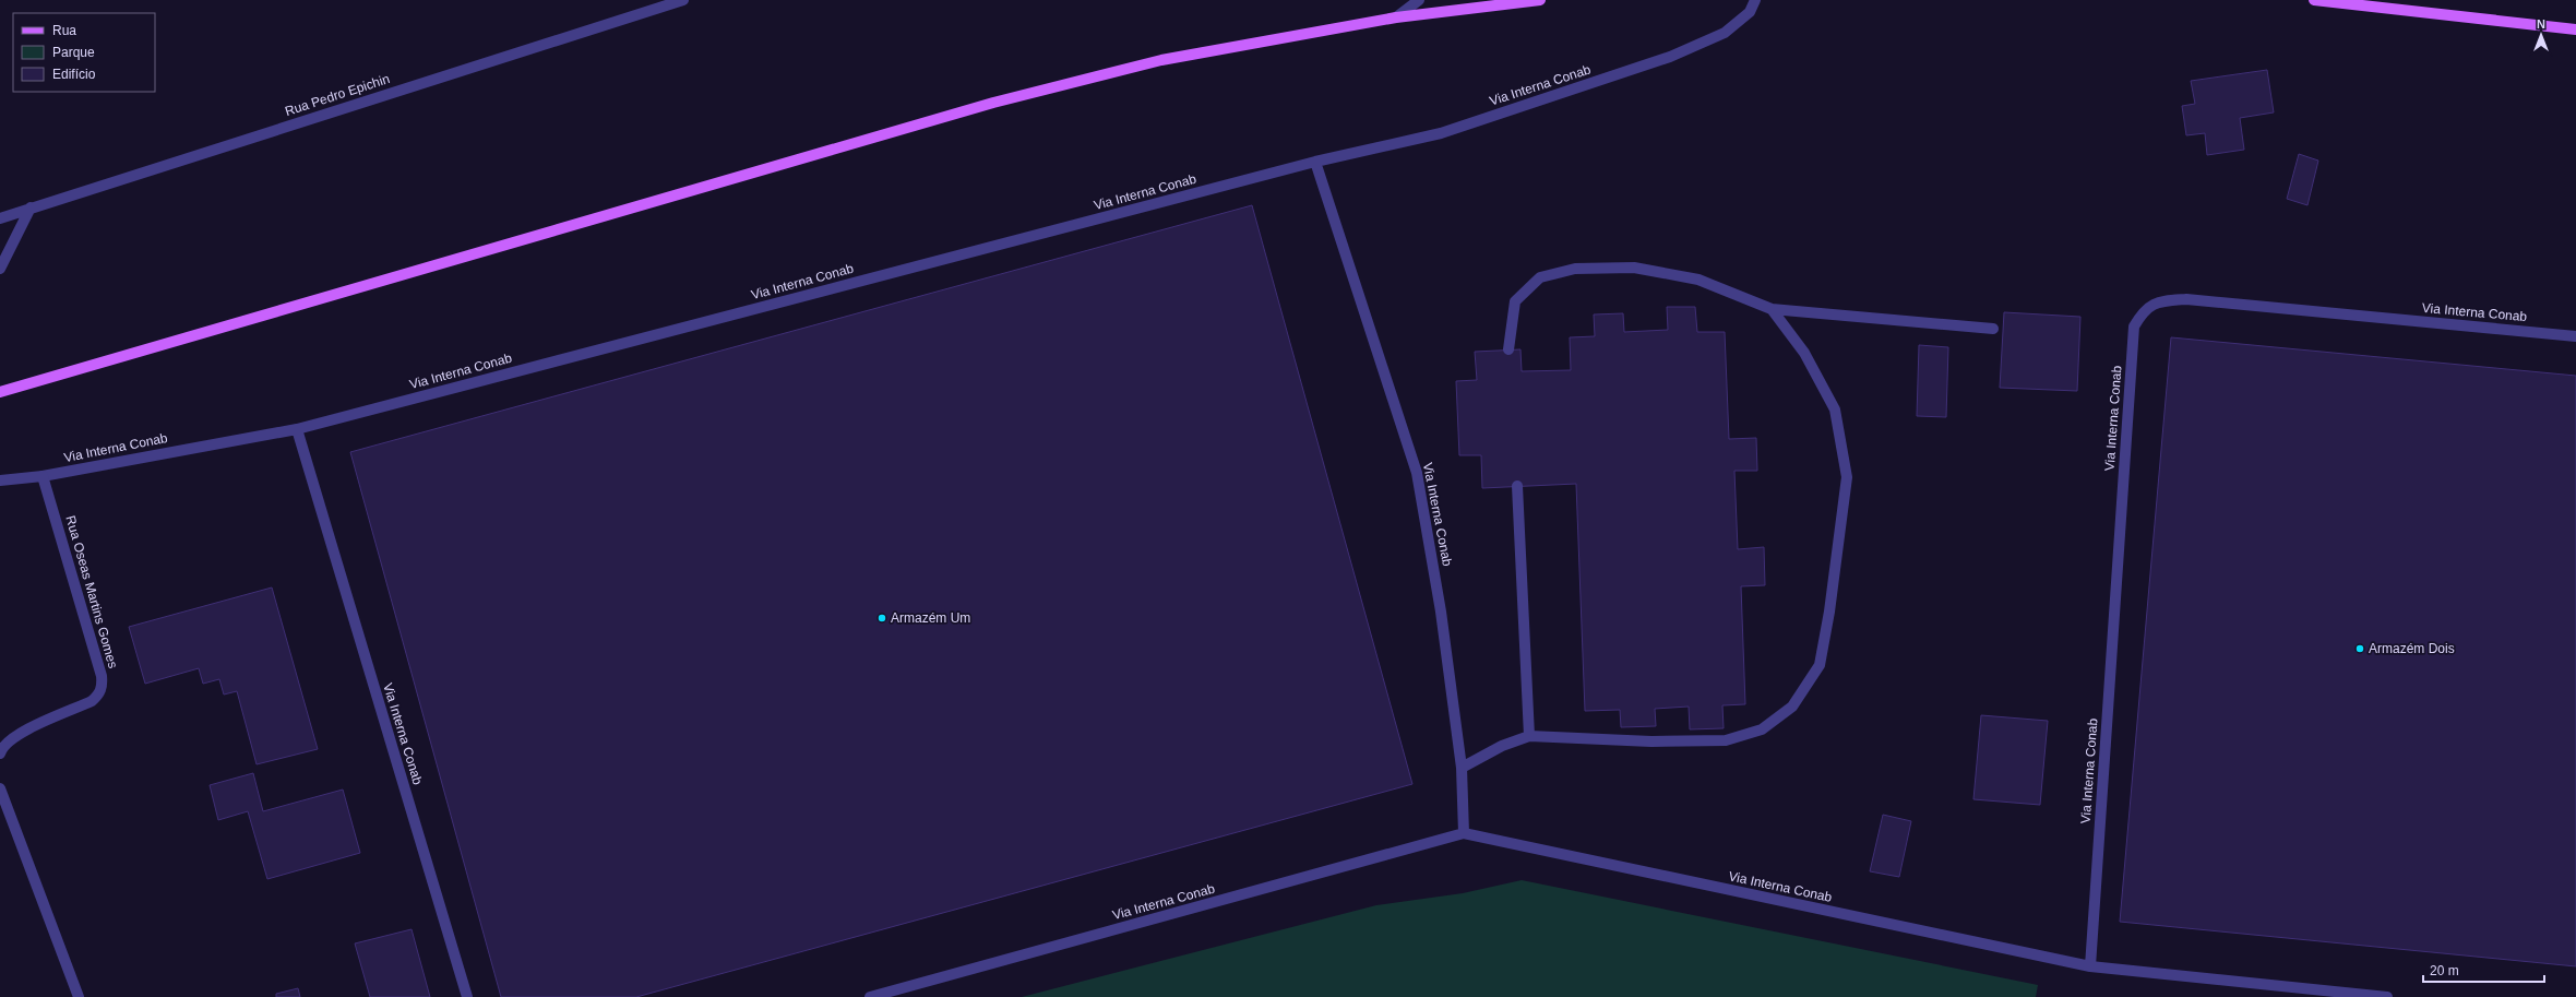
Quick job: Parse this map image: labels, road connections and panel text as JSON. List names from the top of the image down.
{
  "streets": {
    "street": ["Via Interna Conab", "Rua Pedro Epichin", "Rua Oseas Martins Gomes"]
  },
  "crossings": [
    ["Via Interna Conab", "Rua Oseas Martins Gomes"]
  ],
  "places": ["Armazém Um", "Armazém Dois"],
  "legend": ["Rua", "Parque", "Edifício"],
  "scale_bar": "20 m",
  "north": "top"
}
